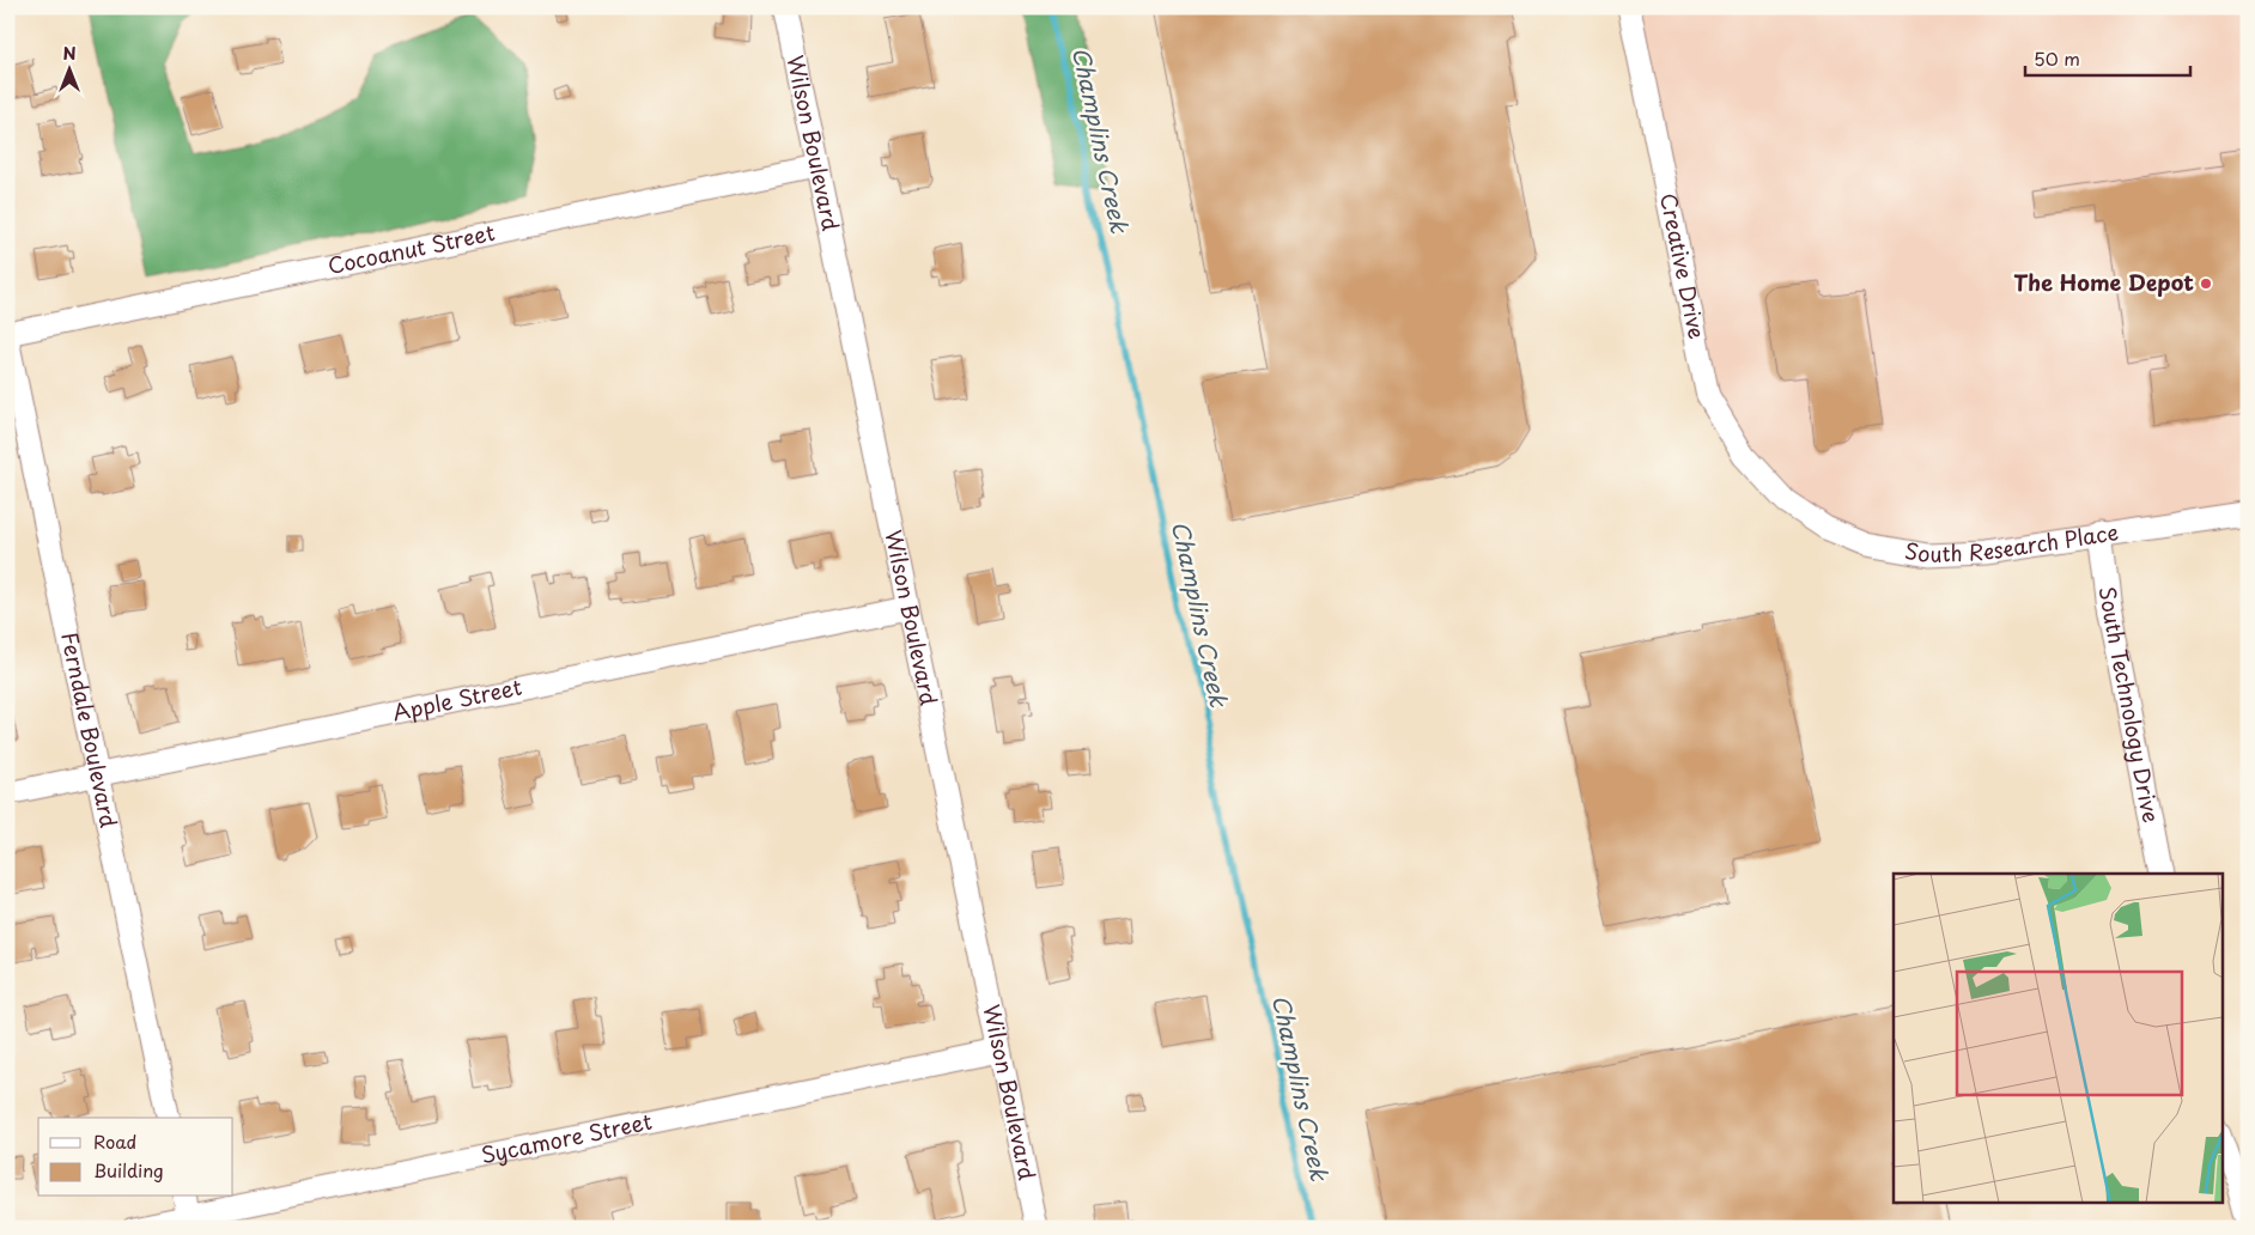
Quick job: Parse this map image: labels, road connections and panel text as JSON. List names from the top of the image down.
{
  "streets": {
    "street": [
      "Wilson Boulevard",
      "Cocoanut Street",
      "Creative Drive",
      "South Research Place",
      "Apple Street",
      "South Technology Drive",
      "Ferndale Boulevard",
      "Sycamore Street"
    ]
  },
  "crossings": [
    ["Wilson Boulevard", "Cocoanut Street"],
    ["Wilson Boulevard", "Apple Street"],
    ["Wilson Boulevard", "Sycamore Street"],
    ["Creative Drive", "South Research Place"],
    ["South Research Place", "South Technology Drive"],
    ["Apple Street", "Ferndale Boulevard"]
  ],
  "water": ["Champlins Creek"],
  "places": ["The Home Depot"],
  "legend": ["Road", "Building"],
  "scale_bar": "50 m",
  "north": "top"
}
